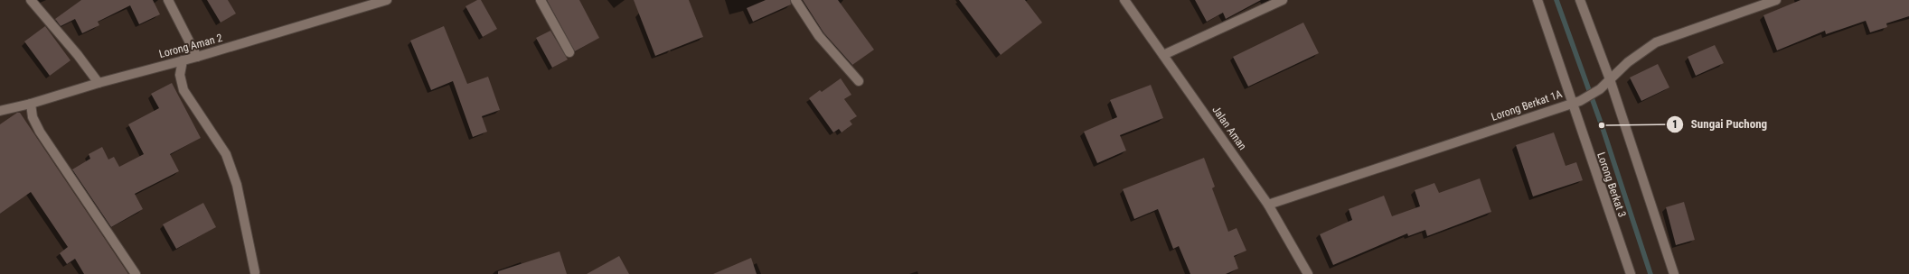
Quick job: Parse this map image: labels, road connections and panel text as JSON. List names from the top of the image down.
{
  "streets": {
    "street": [
      "Lorong Aman 2",
      "Lorong Berkat 1A",
      "Jalan Aman",
      "Lorong Berkat 3"
    ]
  },
  "crossings": [
    ["Lorong Berkat 1A", "Jalan Aman"],
    ["Lorong Berkat 1A", "Lorong Berkat 3"]
  ],
  "places": ["Sungai Puchong"]
}
